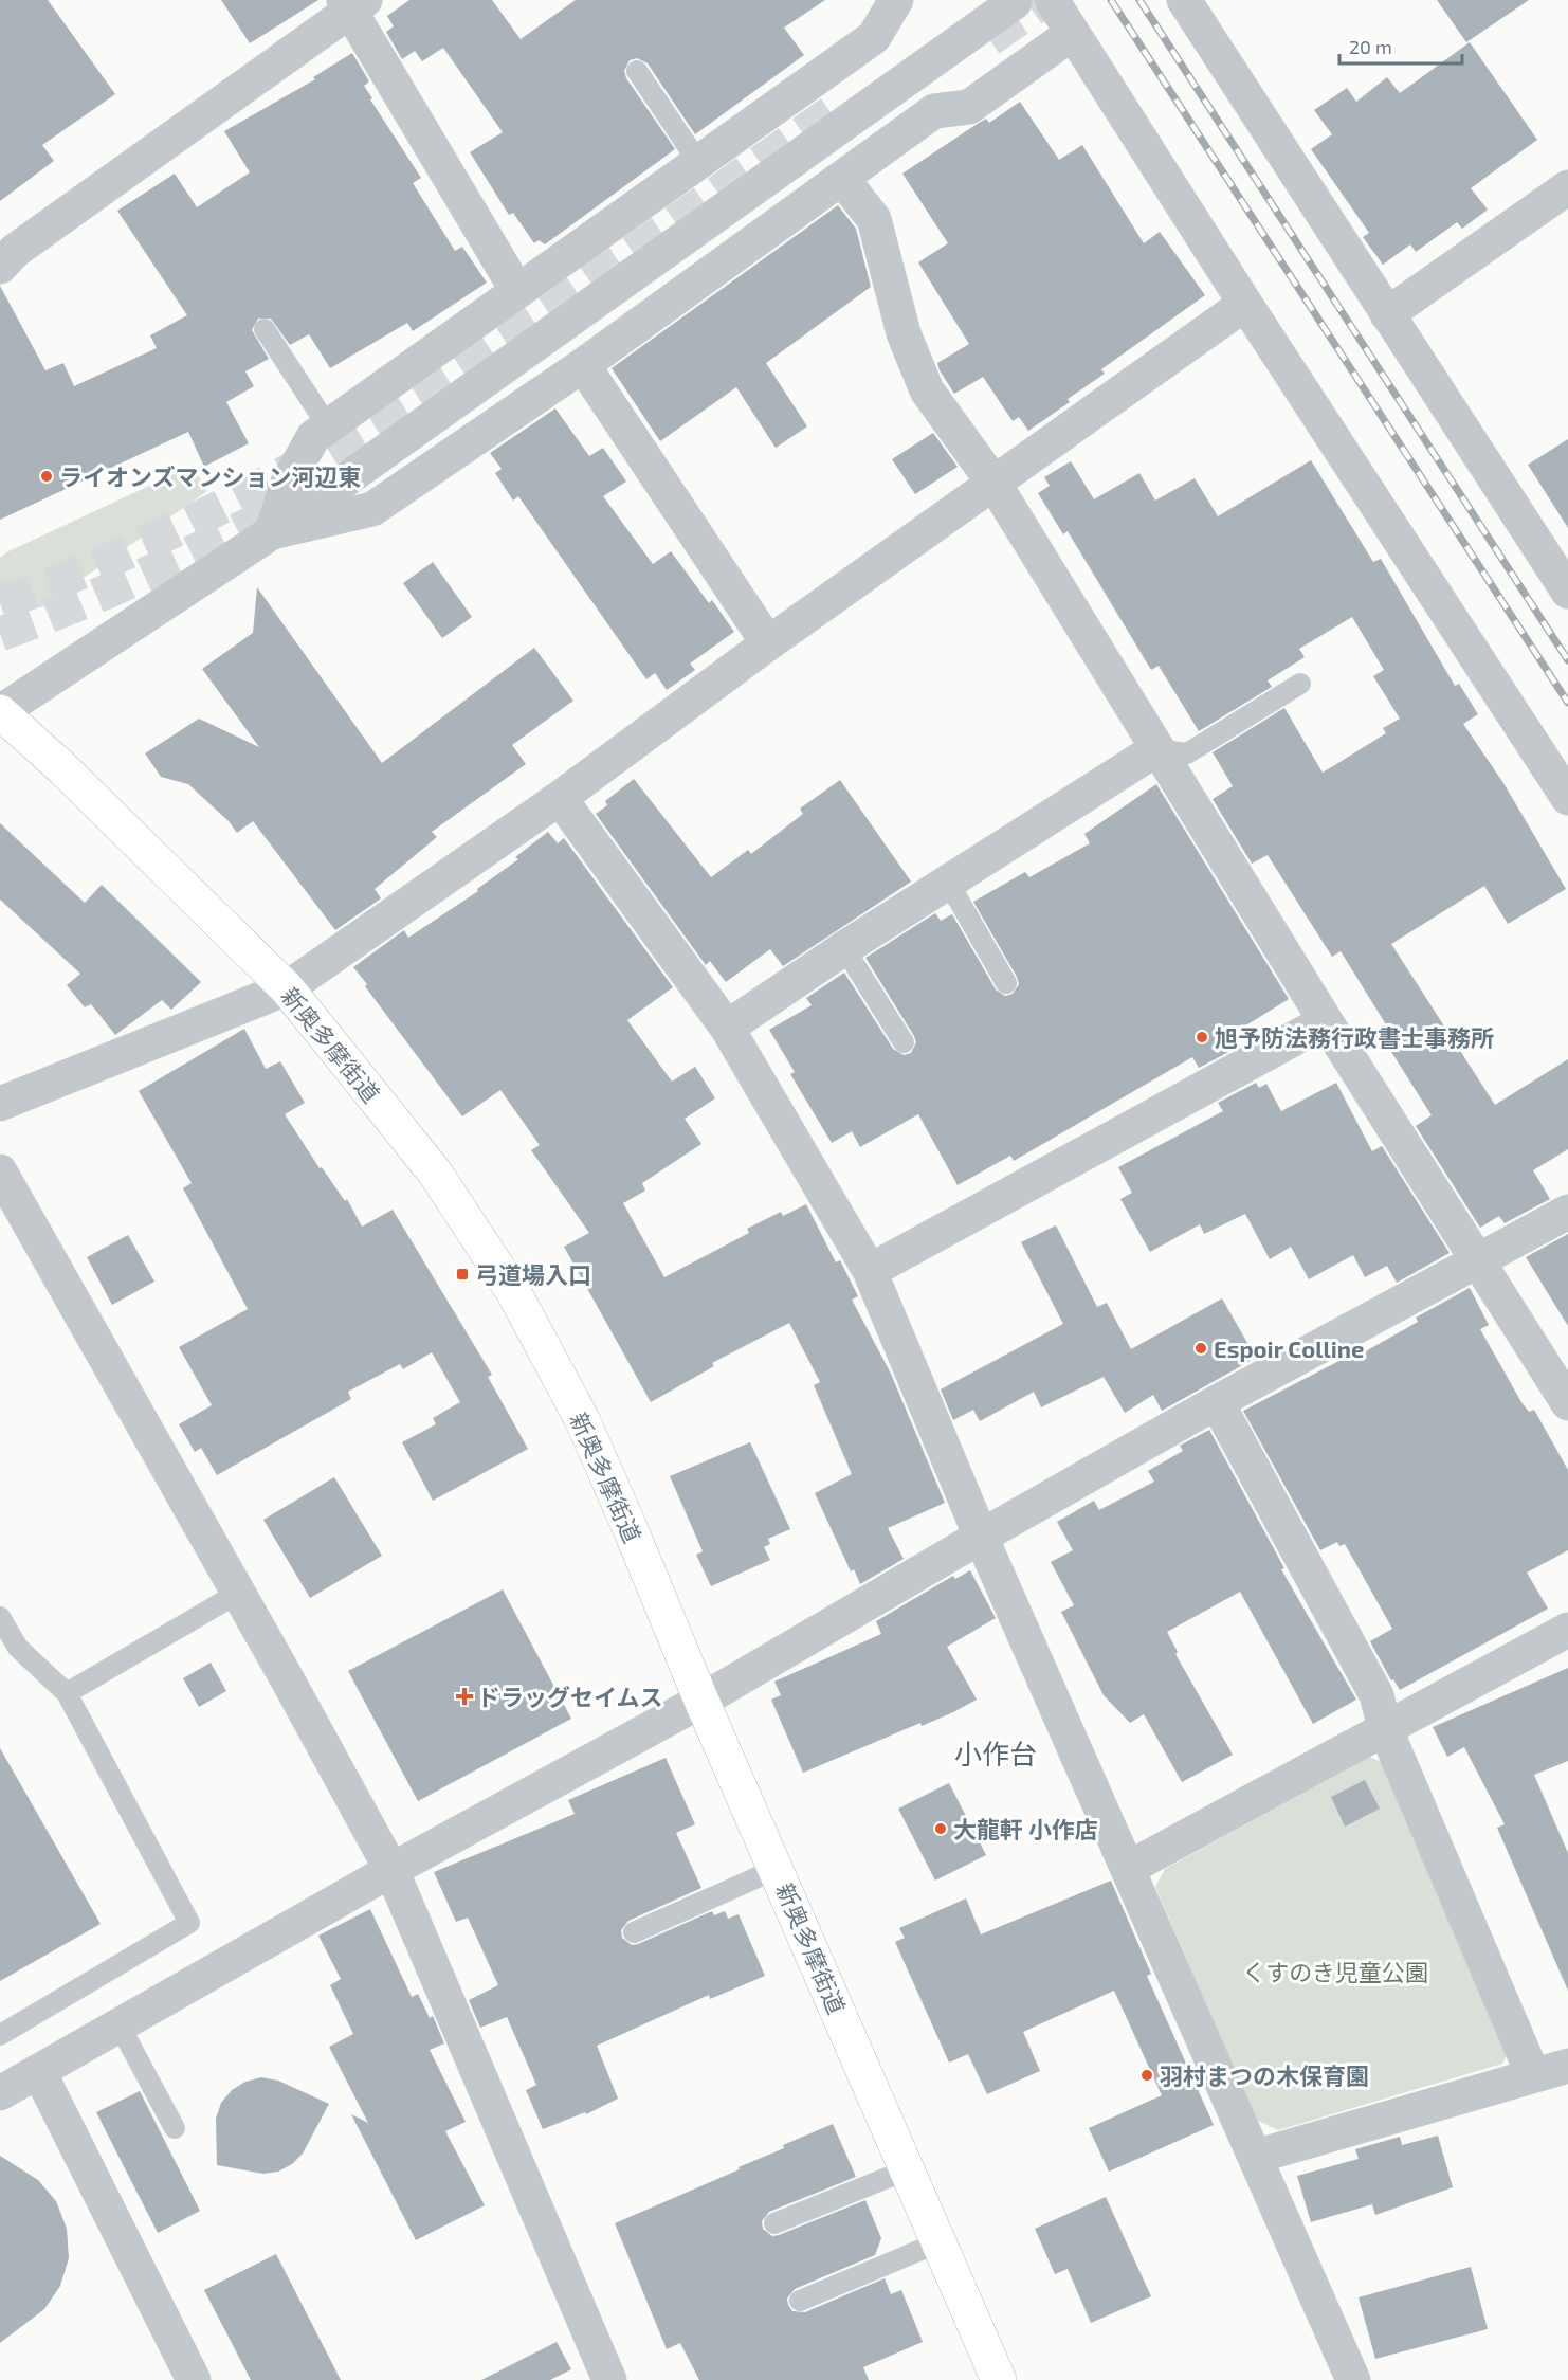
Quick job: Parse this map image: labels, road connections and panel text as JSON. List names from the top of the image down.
{
  "streets": {
    "main road": ["新奥多摩街道"]
  },
  "districts": ["小作台"],
  "parks": ["くすのき児童公園"],
  "places": {
    "other": [
      "ライオンズマンション河辺東",
      "旭予防法務行政書士事務所",
      "Espoir Colline",
      "大龍軒 小作店",
      "羽村まつの木保育園"
    ],
    "transit": ["弓道場入口"],
    "health": ["ドラッグセイムス"]
  },
  "scale_bar": "20 m"
}
